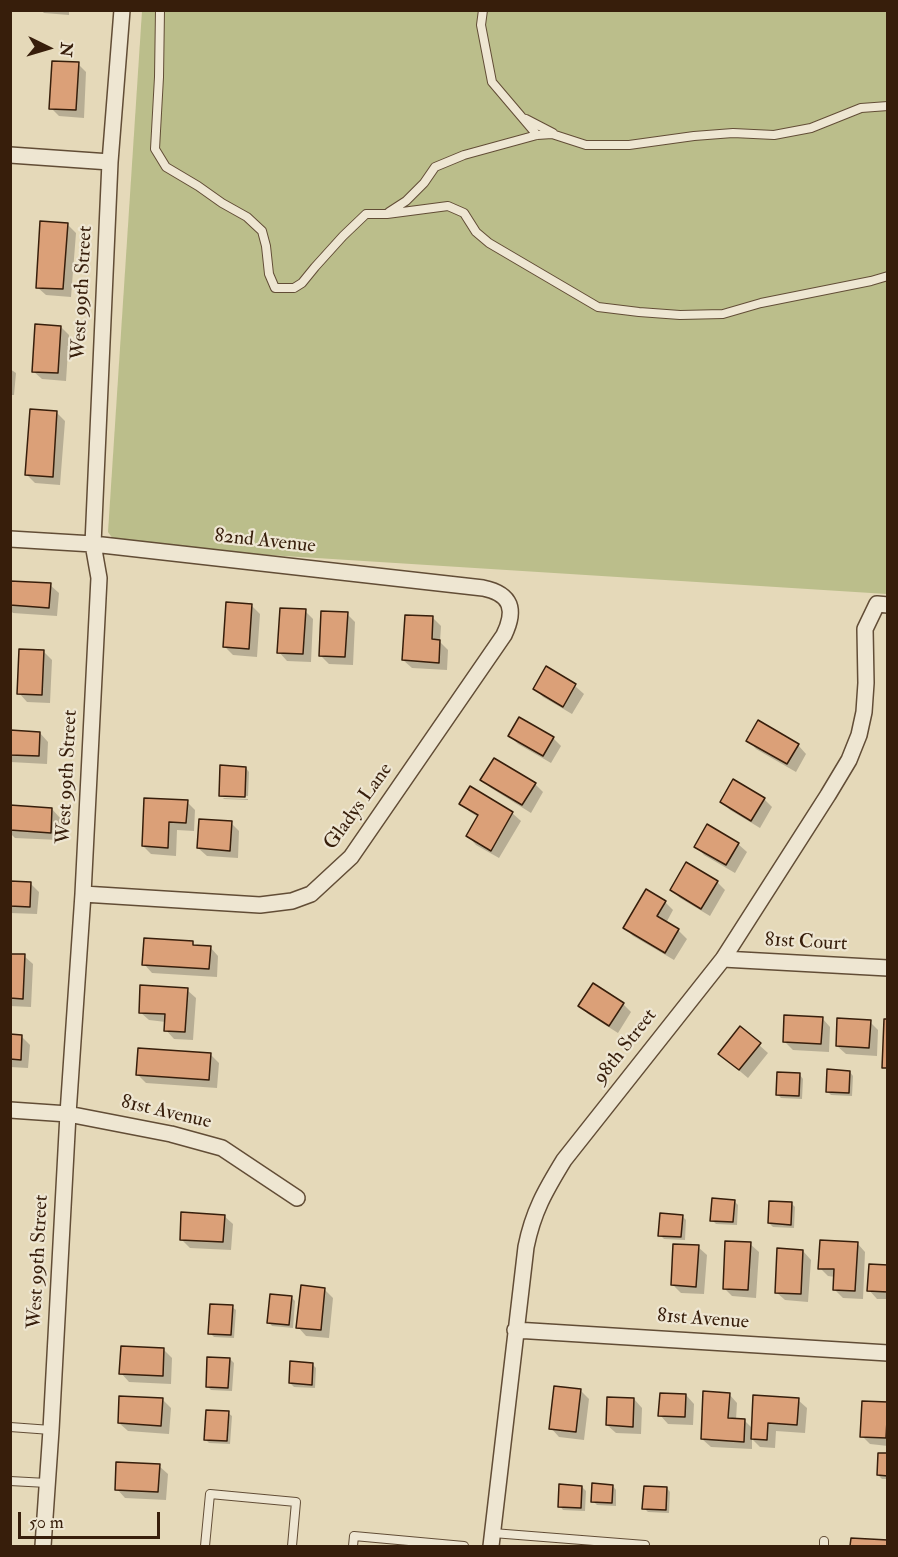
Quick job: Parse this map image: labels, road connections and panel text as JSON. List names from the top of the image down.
{
  "streets": {
    "street": [
      "West 99th Street",
      "82nd Avenue",
      "Gladys Lane",
      "81st Court",
      "98th Street",
      "81st Avenue"
    ]
  },
  "crossings": [
    ["West 99th Street", "82nd Avenue"],
    ["West 99th Street", "Gladys Lane"],
    ["West 99th Street", "81st Avenue"],
    ["82nd Avenue", "Gladys Lane"],
    ["81st Court", "98th Street"],
    ["98th Street", "81st Avenue"]
  ],
  "scale_bar": "50 m",
  "north": "right"
}
